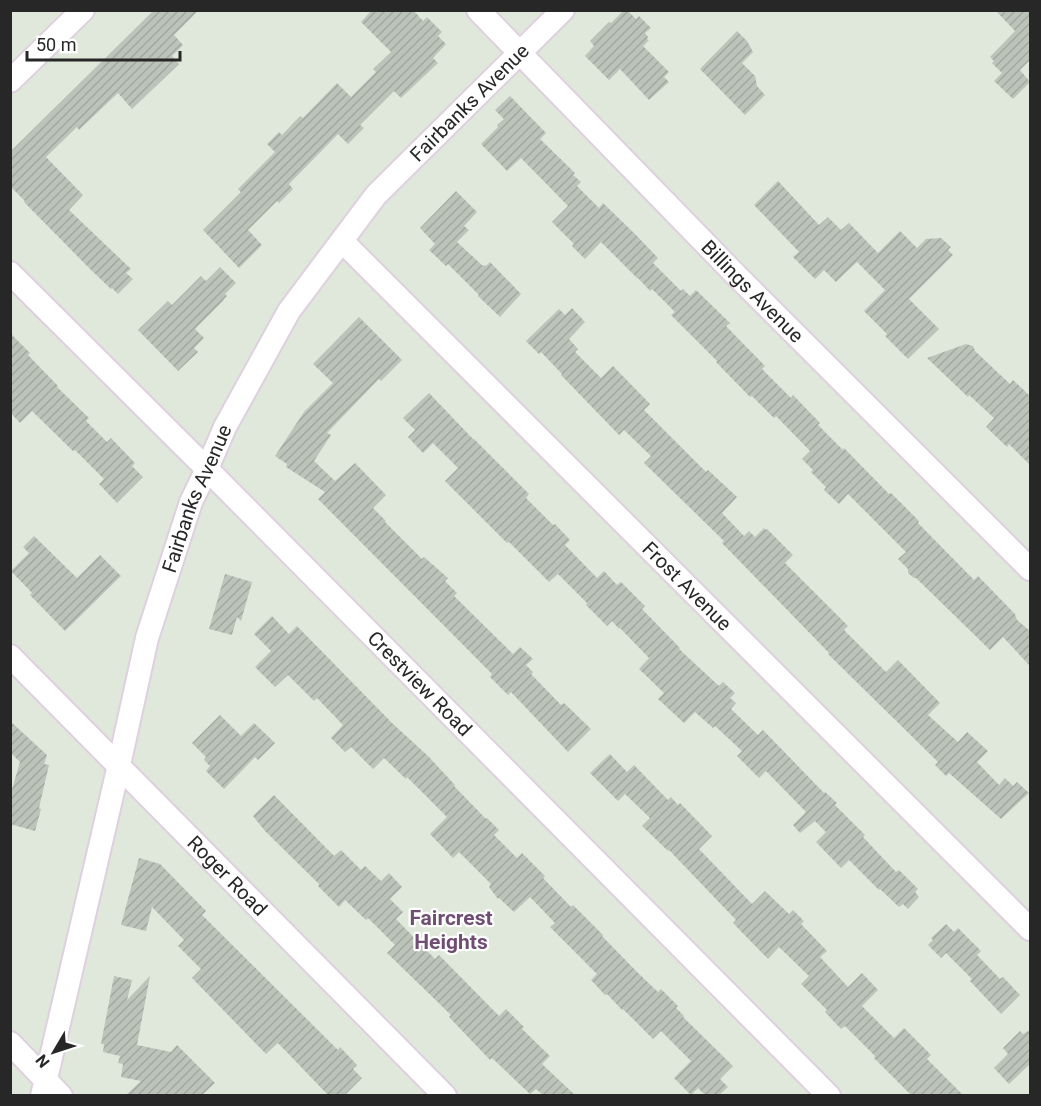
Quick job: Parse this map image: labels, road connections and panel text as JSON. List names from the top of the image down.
{
  "streets": {
    "street": [
      "Fairbanks Avenue",
      "Billings Avenue",
      "Frost Avenue",
      "Crestview Road",
      "Roger Road"
    ]
  },
  "crossings": [
    ["Fairbanks Avenue", "Billings Avenue"],
    ["Fairbanks Avenue", "Frost Avenue"],
    ["Fairbanks Avenue", "Crestview Road"],
    ["Fairbanks Avenue", "Roger Road"]
  ],
  "districts": ["Faircrest Heights"],
  "scale_bar": "50 m",
  "north": "bottom left"
}
